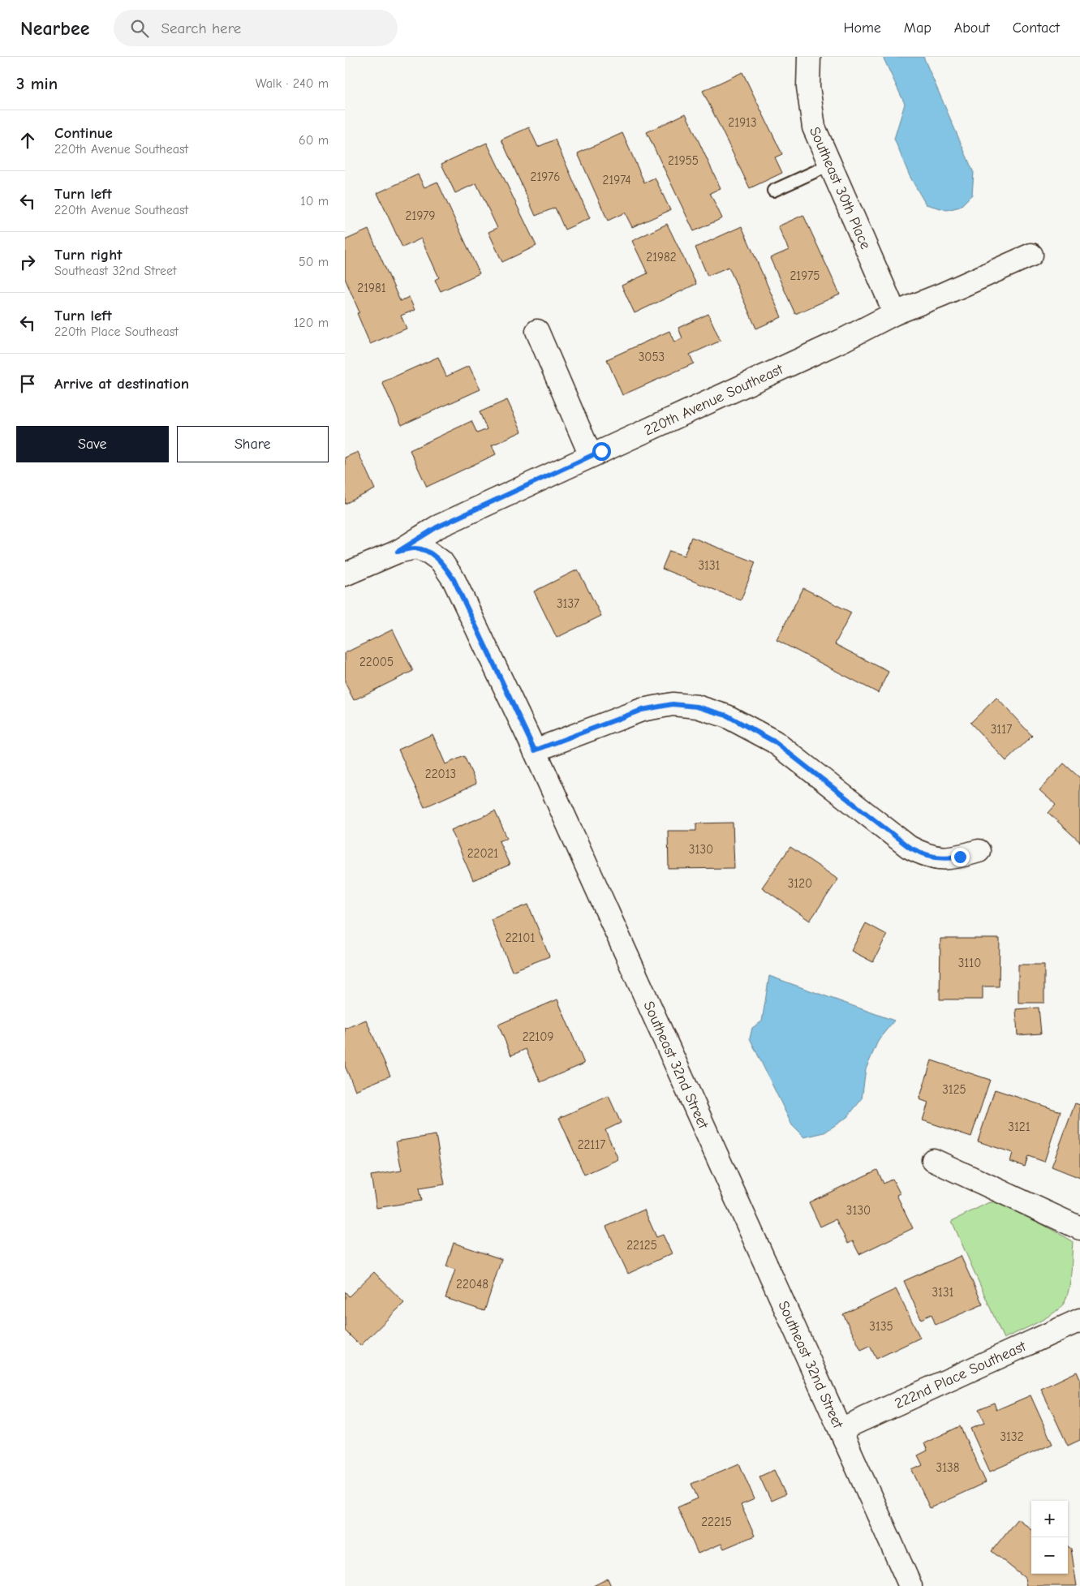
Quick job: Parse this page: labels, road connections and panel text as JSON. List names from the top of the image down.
{
  "streets": {
    "street": [
      "Southeast 30th Place",
      "220th Avenue Southeast",
      "Southeast 32nd Street",
      "222nd Place Southeast"
    ]
  },
  "crossings": [
    ["Southeast 30th Place", "220th Avenue Southeast"],
    ["220th Avenue Southeast", "Southeast 32nd Street"],
    ["Southeast 32nd Street", "222nd Place Southeast"]
  ],
  "house_numbers": [
    "21913",
    "21955",
    "21976",
    "21974",
    "21979",
    "21982",
    "21975",
    "21981",
    "3053",
    "3131",
    "3137",
    "22005",
    "3117",
    "22013",
    "3130",
    "22021",
    "3120",
    "22101",
    "3110",
    "22109",
    "3125",
    "3121",
    "22117",
    "3130",
    "22125",
    "22048",
    "3131",
    "3135",
    "3132",
    "3138",
    "22215"
  ],
  "page": {
    "header": "Nearbee",
    "search": "Search here",
    "nav": [
      "Home",
      "Map",
      "About",
      "Contact"
    ],
    "heading": ["3 min", "Walk · 240 m"],
    "list": [
      ["Continue", "220th Avenue Southeast", "60 m"],
      ["Turn left", "220th Avenue Southeast", "10 m"],
      ["Turn right", "Southeast 32nd Street", "50 m"],
      ["Turn left", "220th Place Southeast", "120 m"],
      "Arrive at destination"
    ],
    "buttons": ["Save", "Share"],
    "map_buttons": ["+", "−"]
  }
}
